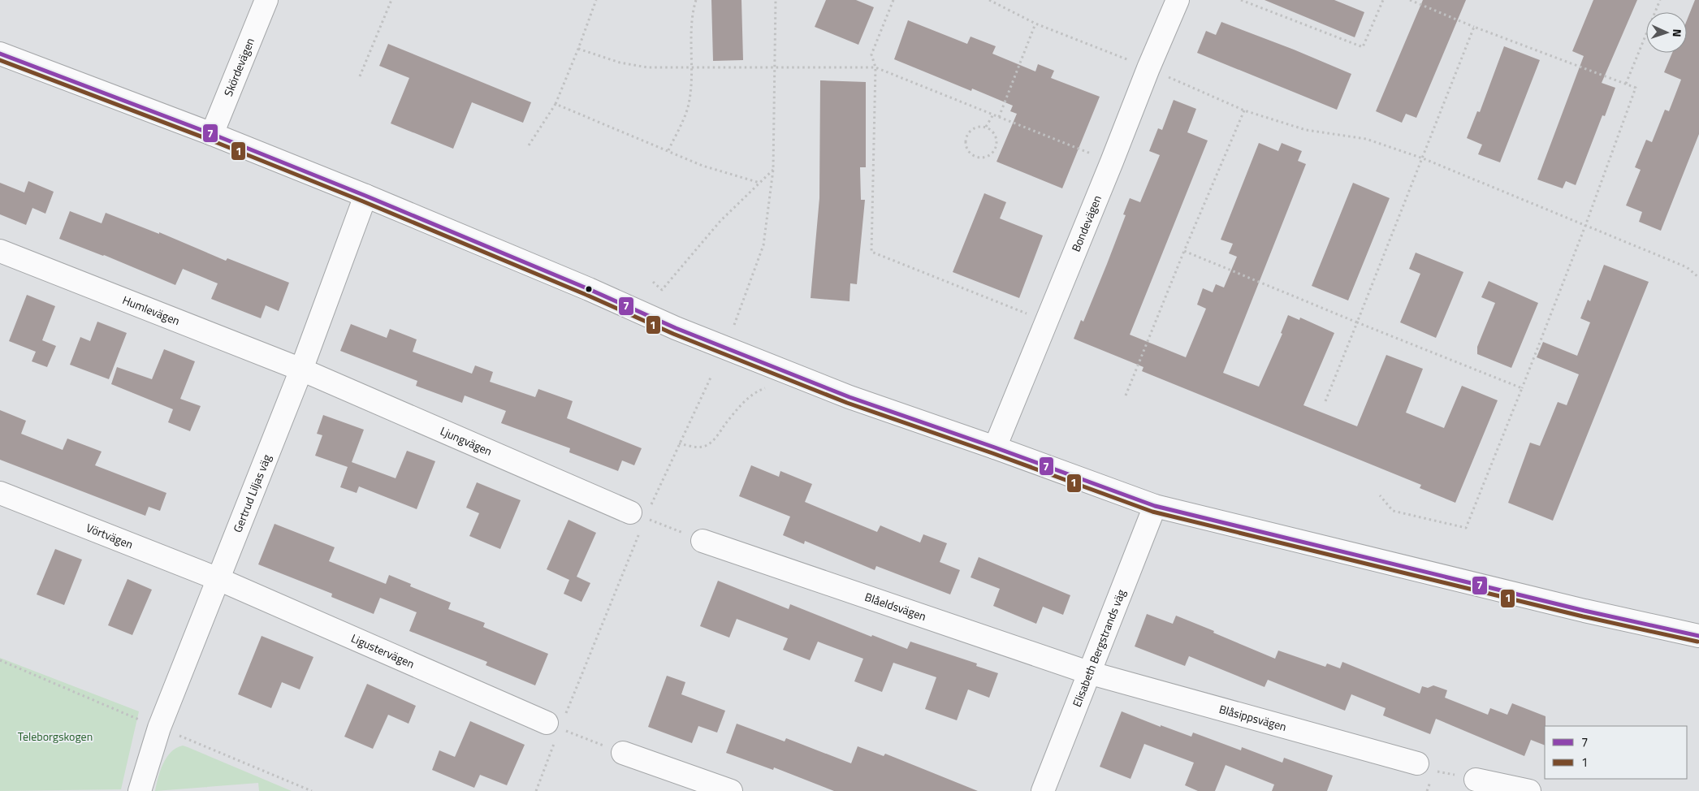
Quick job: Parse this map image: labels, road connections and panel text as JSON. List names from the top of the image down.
{
  "streets": {
    "street": [
      "Skördevägen",
      "Bondevägen",
      "Humlevägen",
      "Ljungvägen",
      "Gertrud Liljas väg",
      "Vörtvägen",
      "Blåeldsvägen",
      "Elisabeth Bergstrands väg",
      "Ligustervägen",
      "Blåsippsvägen"
    ]
  },
  "crossings": [
    ["Humlevägen", "Ljungvägen"],
    ["Humlevägen", "Gertrud Liljas väg"],
    ["Ljungvägen", "Gertrud Liljas väg"],
    ["Gertrud Liljas väg", "Vörtvägen"],
    ["Gertrud Liljas väg", "Ligustervägen"],
    ["Vörtvägen", "Ligustervägen"],
    ["Blåeldsvägen", "Elisabeth Bergstrands väg"],
    ["Blåeldsvägen", "Blåsippsvägen"],
    ["Elisabeth Bergstrands väg", "Blåsippsvägen"]
  ],
  "parks": ["Teleborgskogen"],
  "lines": ["transit line 7", "transit line 1"],
  "legend": ["7", "1"],
  "north": "right"
}
